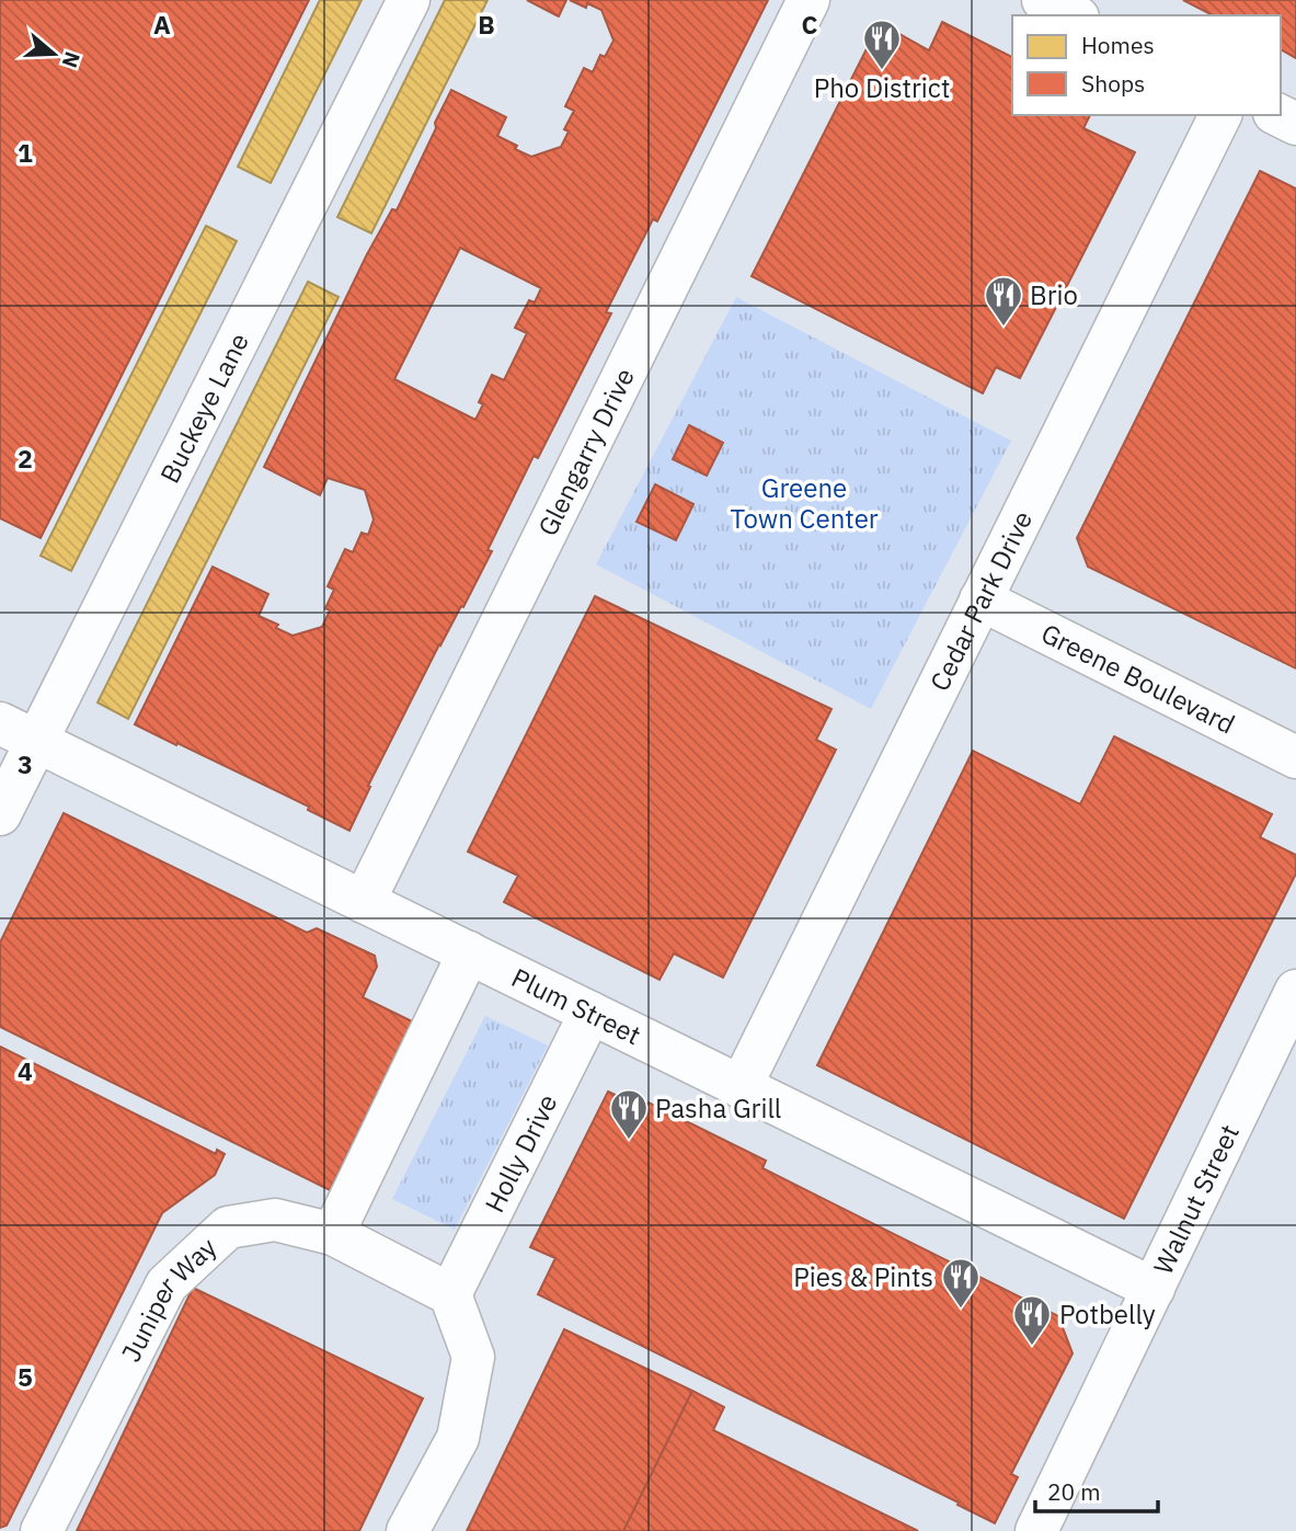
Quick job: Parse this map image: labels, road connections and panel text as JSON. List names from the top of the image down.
{
  "streets": {
    "street": [
      "Buckeye Lane",
      "Glengarry Drive",
      "Cedar Park Drive",
      "Greene Boulevard",
      "Plum Street",
      "Holly Drive",
      "Walnut Street",
      "Juniper Way"
    ]
  },
  "crossings": [
    ["Buckeye Lane", "Plum Street"],
    ["Glengarry Drive", "Plum Street"],
    ["Cedar Park Drive", "Greene Boulevard"],
    ["Cedar Park Drive", "Plum Street"],
    ["Plum Street", "Holly Drive"],
    ["Plum Street", "Walnut Street"],
    ["Holly Drive", "Juniper Way"]
  ],
  "parks": ["Greene Town Center"],
  "places": {
    "restaurant": [
      "Pho District",
      "Brio",
      "Pasha Grill",
      "Pies & Pints",
      "Potbelly"
    ]
  },
  "legend": ["Homes", "Shops"],
  "scale_bar": "20 m",
  "north": "right",
  "grid": {
    "columns": ["A", "B", "C"],
    "rows": [
      "1",
      "2",
      "3",
      "4",
      "5"
    ]
  }
}
